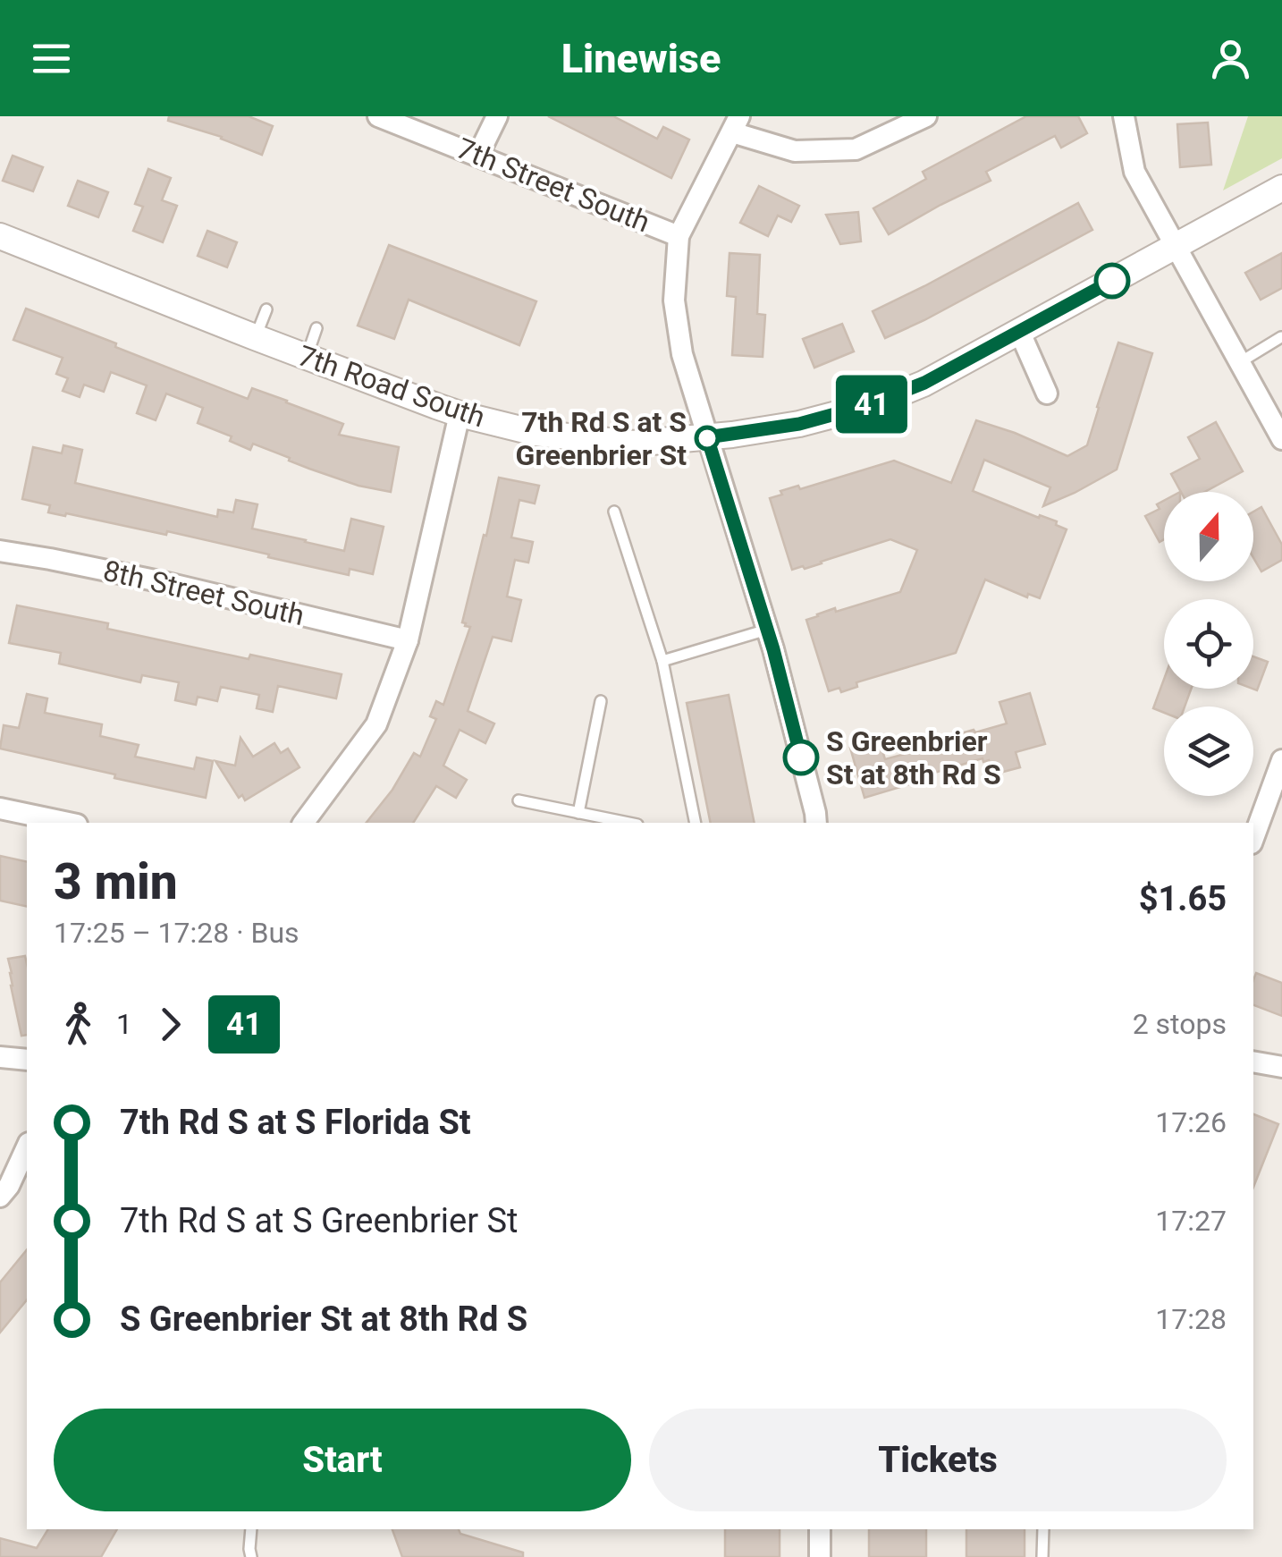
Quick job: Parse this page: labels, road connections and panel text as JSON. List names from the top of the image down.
{
  "streets": {
    "street": ["7th Street South", "7th Road South", "8th Street South"]
  },
  "places": ["7th Rd S at S Greenbrier St", "S Greenbrier St at 8th Rd S"],
  "lines": ["bus line 41"],
  "north": "top",
  "page": {
    "header": "Linewise",
    "on_map": "41",
    "heading": ["3 min", "17:25 – 17:28 · Bus", "$1.65"],
    "legs": ["1", "41", "2 stops"],
    "list": [
      {
        "name": "7th Rd S at S Florida St",
        "value": "17:26"
      },
      {
        "name": "7th Rd S at S Greenbrier St",
        "value": "17:27"
      },
      {
        "name": "S Greenbrier St at 8th Rd S",
        "value": "17:28"
      }
    ],
    "buttons": ["Start", "Tickets"]
  }
}
